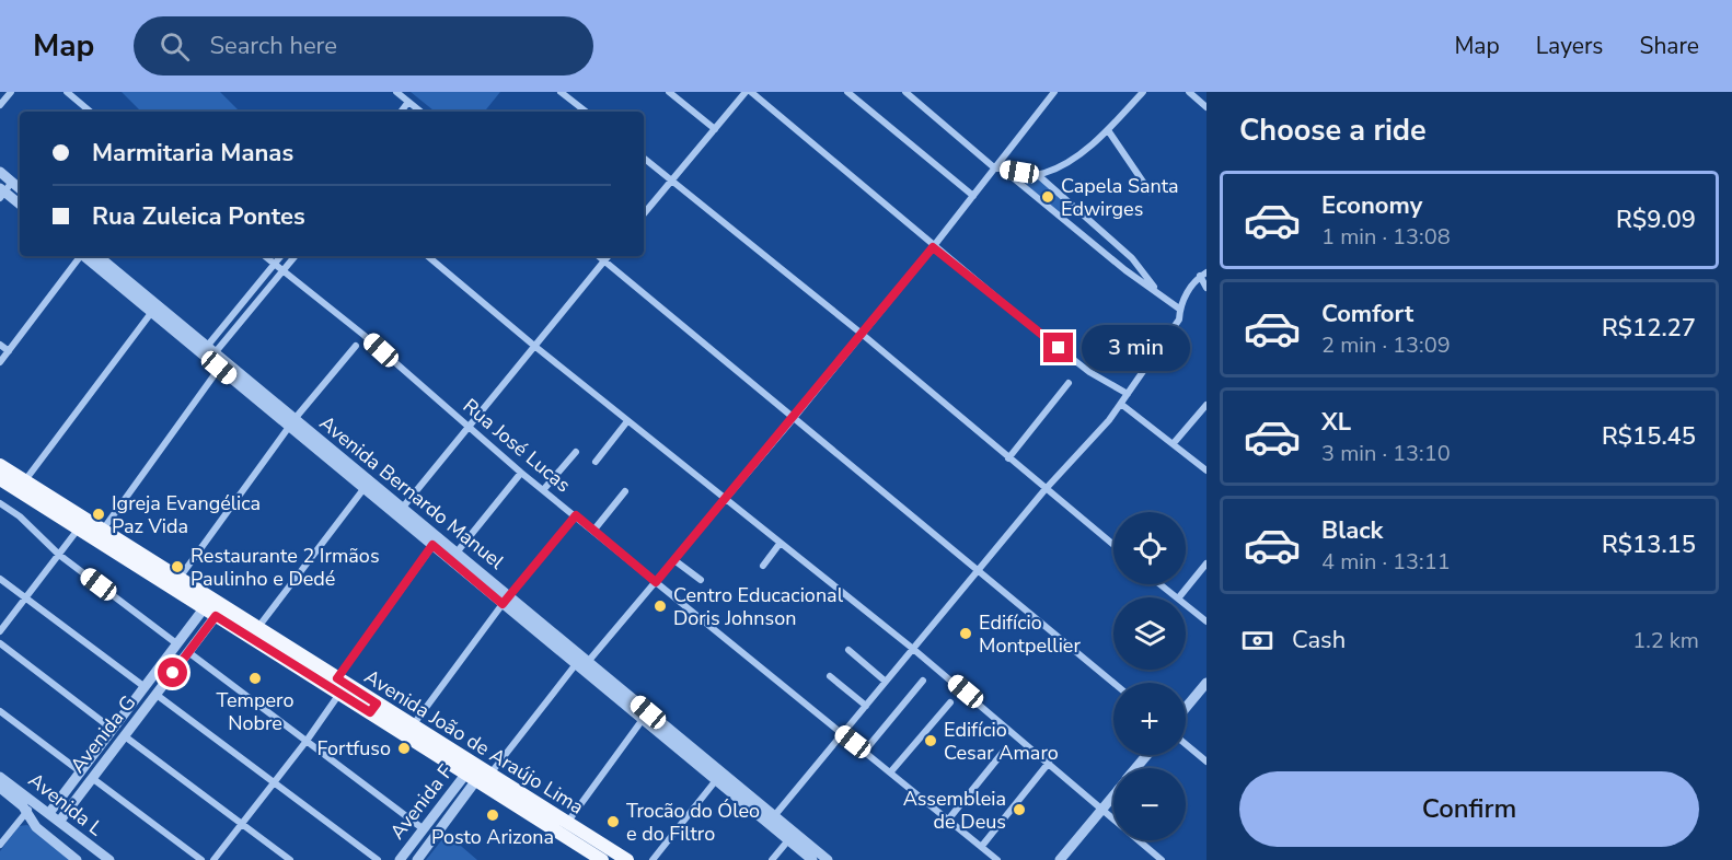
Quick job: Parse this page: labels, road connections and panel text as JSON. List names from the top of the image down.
{
  "streets": {
    "main road": ["Avenida João de Araújo Lima"],
    "street": [
      "Rua José Lucas",
      "Avenida Bernardo Manuel",
      "Avenida G",
      "Avenida F",
      "Avenida L"
    ]
  },
  "crossings": [
    ["Avenida G", "Avenida João de Araújo Lima"],
    ["Avenida G", "Avenida L"],
    ["Avenida João de Araújo Lima", "Avenida F"]
  ],
  "places": [
    "Capela Santa Edwirges",
    "Igreja Evangélica Paz Vida",
    "Restaurante 2 Irmãos Paulinho e Dedé",
    "Centro Educacional Doris Johnson",
    "Edifício Montpellier",
    "Tempero Nobre",
    "Edifício Cesar Amaro",
    "Fortfuso",
    "Assembleia de Deus",
    "Posto Arizona",
    "Trocão do Óleo e do Filtro"
  ],
  "page": {
    "header": "Map",
    "search": "Search here",
    "nav": ["Map", "Layers", "Share"],
    "heading": "Choose a ride",
    "banner": ["Marmitaria Manas", "Rua Zuleica Pontes"],
    "list": [
      {
        "name": "Economy",
        "note": "1 min · 13:08",
        "value": "R$9.09"
      },
      {
        "name": "Comfort",
        "note": "2 min · 13:09",
        "value": "R$12.27"
      },
      {
        "name": "XL",
        "note": "3 min · 13:10",
        "value": "R$15.45"
      },
      {
        "name": "Black",
        "note": "4 min · 13:11",
        "value": "R$13.15"
      }
    ],
    "bubble": "3 min",
    "map_buttons": ["+", "−"],
    "pay": ["Cash", "1.2 km"],
    "buttons": "Confirm"
  }
}
